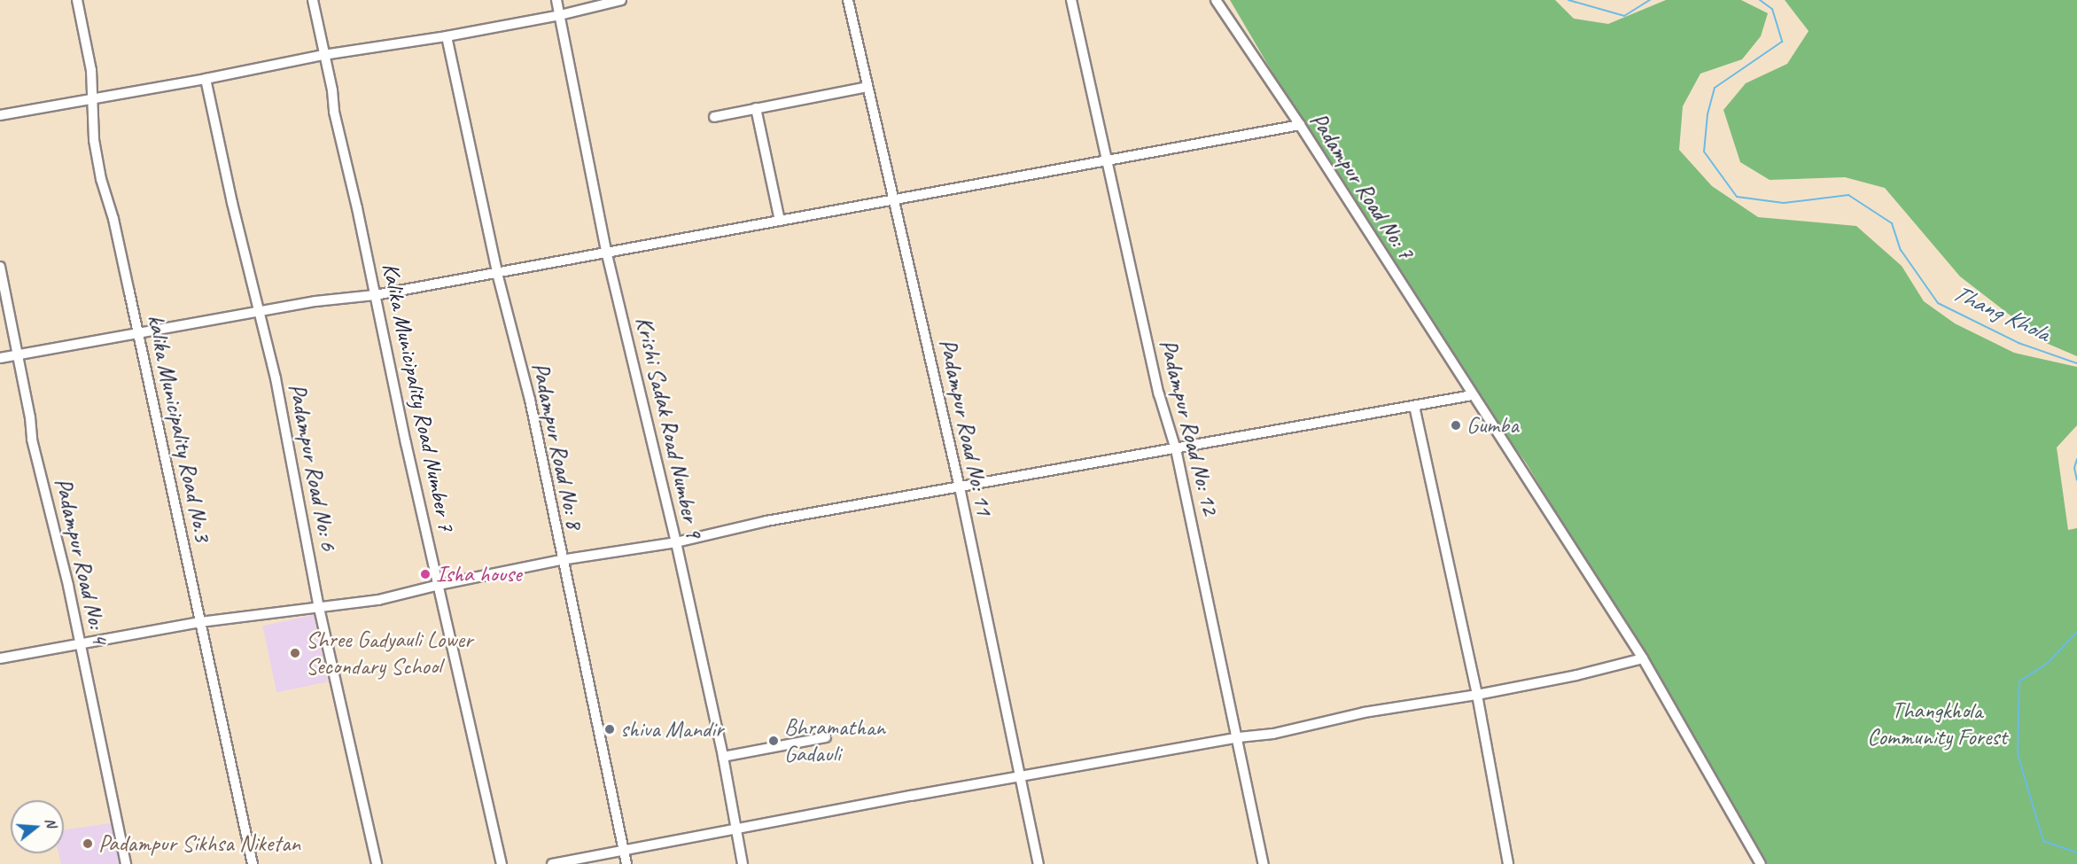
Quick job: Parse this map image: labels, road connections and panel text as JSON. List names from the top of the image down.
{
  "streets": {
    "street": [
      "Padampur Road No: 7",
      "Kalika Municipality Road Number 7",
      "Krishi Sadak Road Number 9",
      "Padampur Road No: 11",
      "Padampur Road No: 12",
      "kalika Municipality Road No.3",
      "Padampur Road No: 8",
      "Padampur Road No: 6",
      "Padampur Road No: 4"
    ]
  },
  "water": ["Thang Khola"],
  "parks": ["Thangkhola Community Forest"],
  "places": [
    "Gumba",
    "Isha house",
    "Shree Gadyauli Lower Secondary School",
    "shiva Mandir",
    "Bhramathan Gadauli",
    "Padampur Sikhsa Niketan"
  ],
  "north": "right"
}
